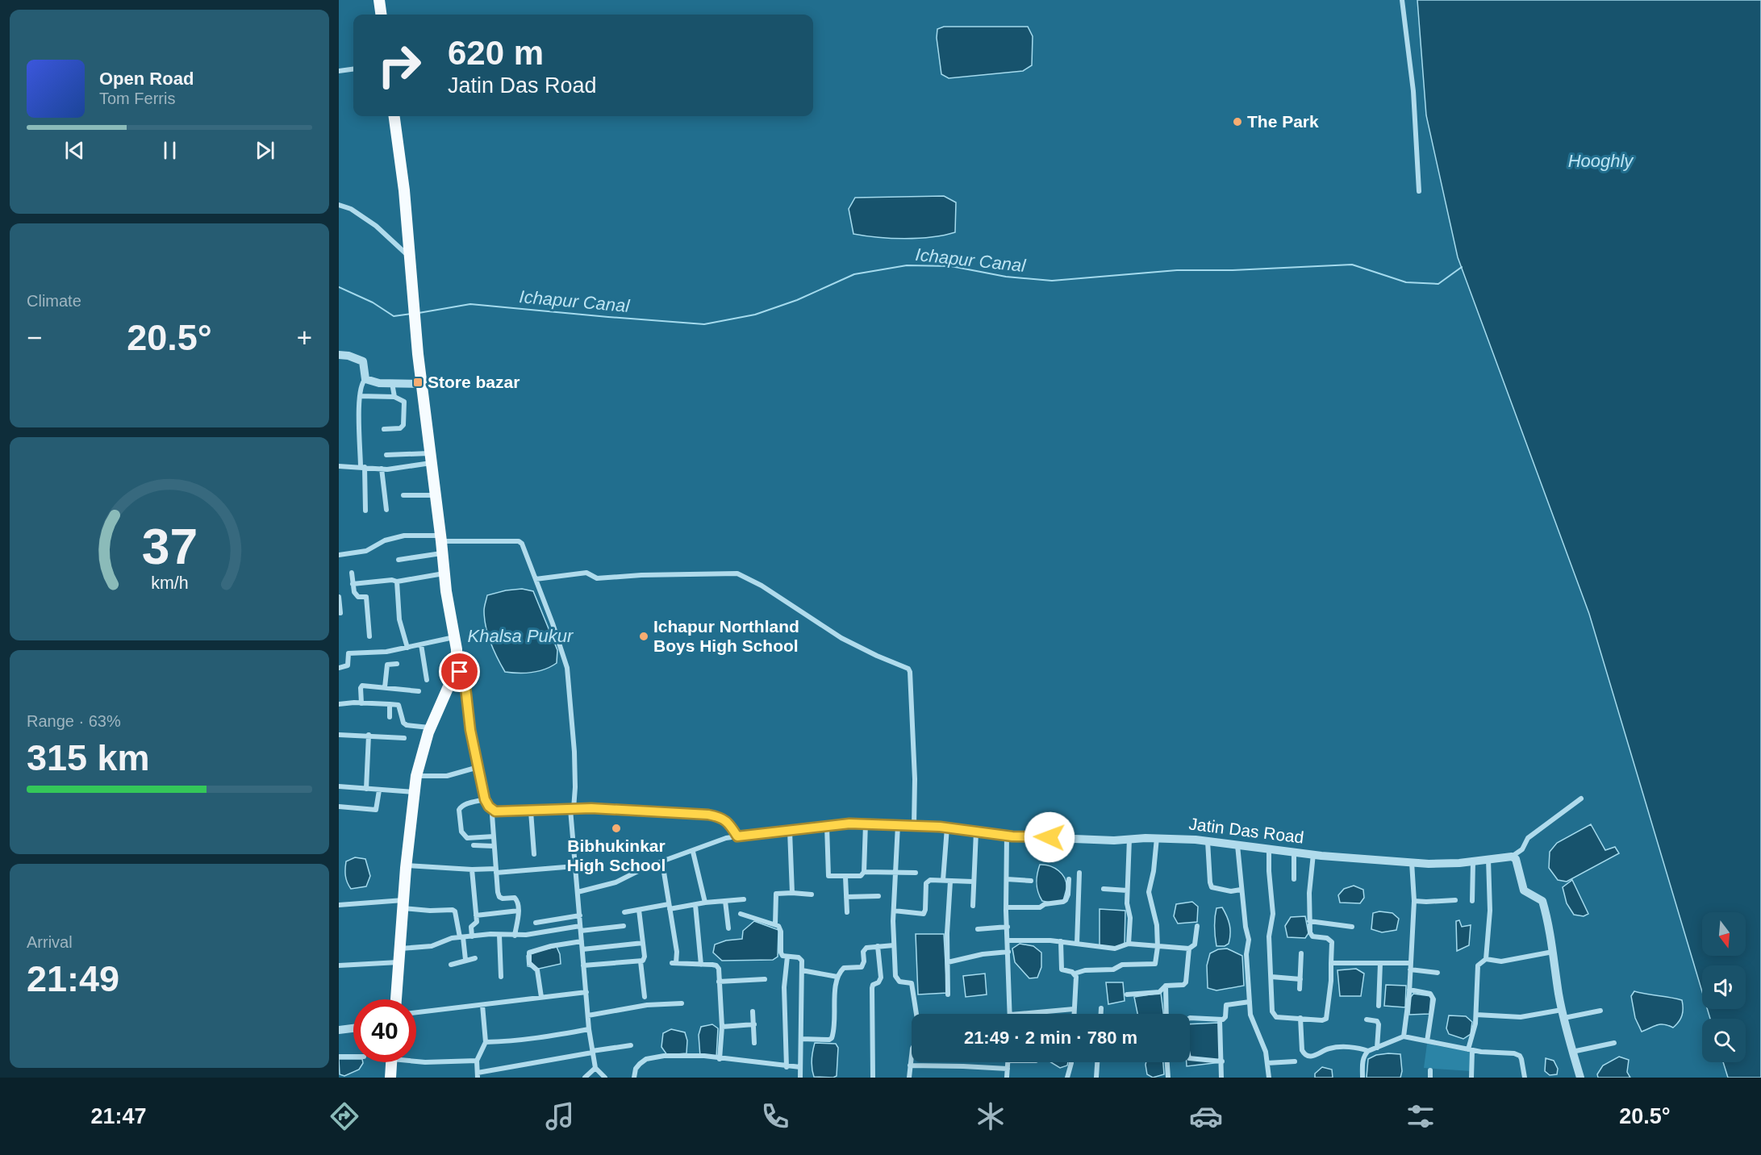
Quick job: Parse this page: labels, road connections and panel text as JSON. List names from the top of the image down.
{
  "streets": {
    "street": ["Jatin Das Road"]
  },
  "water": ["Hooghly", "Ichapur Canal", "Khalsa Pukur"],
  "places": {
    "other": ["The Park", "Ichapur Northland Boys High School", "Bibhukinkar High School"],
    "transit": ["Store bazar"]
  },
  "north": "bottom",
  "page": {
    "turn": ["620 m", "Jatin Das Road"],
    "song": ["Open Road", "Tom Ferris"],
    "tile": [
      "Climate",
      ["Range · 63%", "315 km"],
      ["Arrival", "21:49"]
    ],
    "heat": ["−", "20.5°", "+"],
    "limit": "40",
    "trip": "21:49 · 2 min · 780 m",
    "tabs": ["21:47", "20.5°"],
    "gauge": ["37", "km/h"]
  }
}
